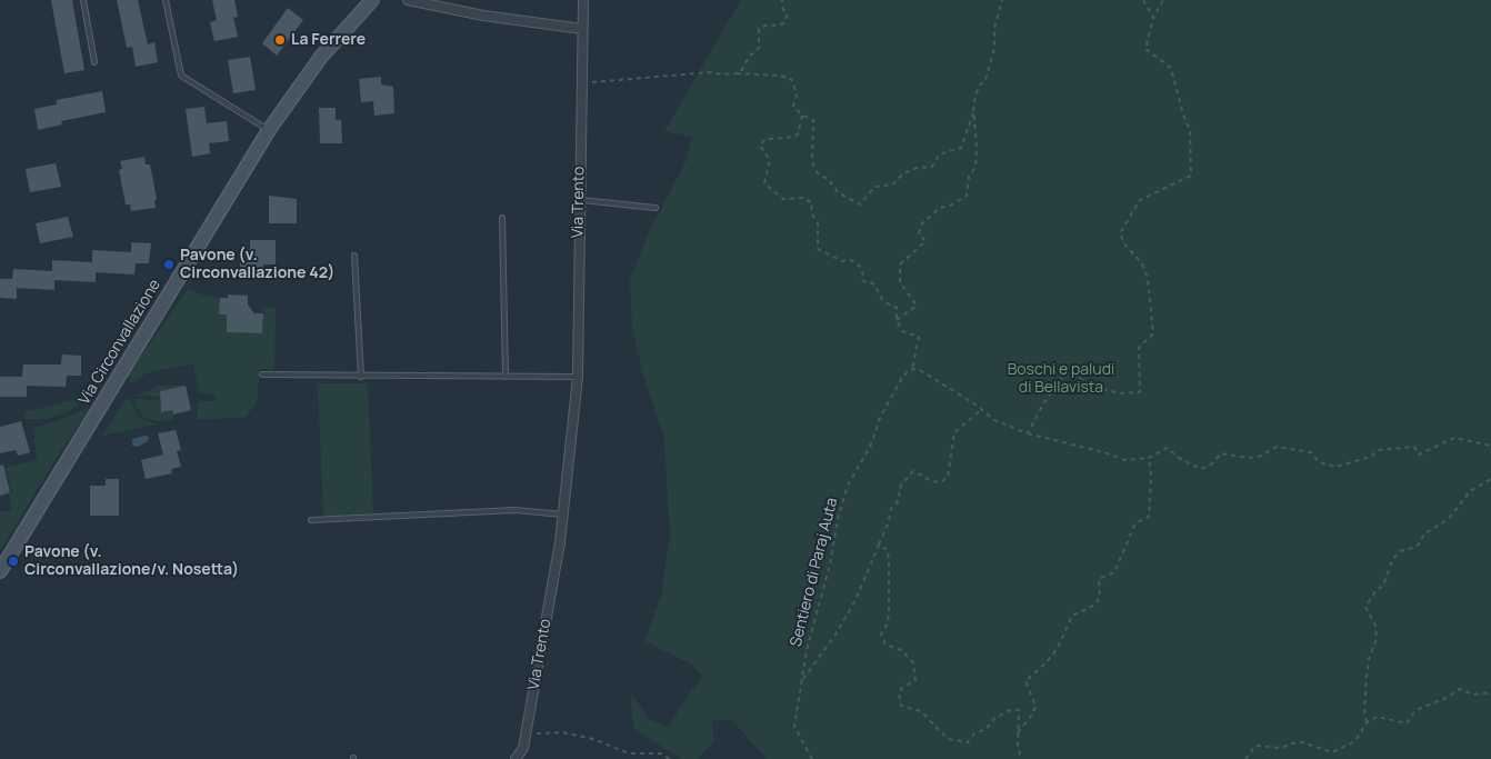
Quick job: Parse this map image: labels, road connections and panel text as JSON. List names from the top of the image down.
{
  "streets": {
    "main road": ["Via Circonvallazione"],
    "street": ["Via Trento"],
    "path": ["Sentiero di Paraj Auta"]
  },
  "parks": ["Boschi e paludi di Bellavista"],
  "places": ["La Ferrere", "Pavone (v. Circonvallazione 42)", "Pavone (v. Circonvallazione/v. Nosetta)"]
}
